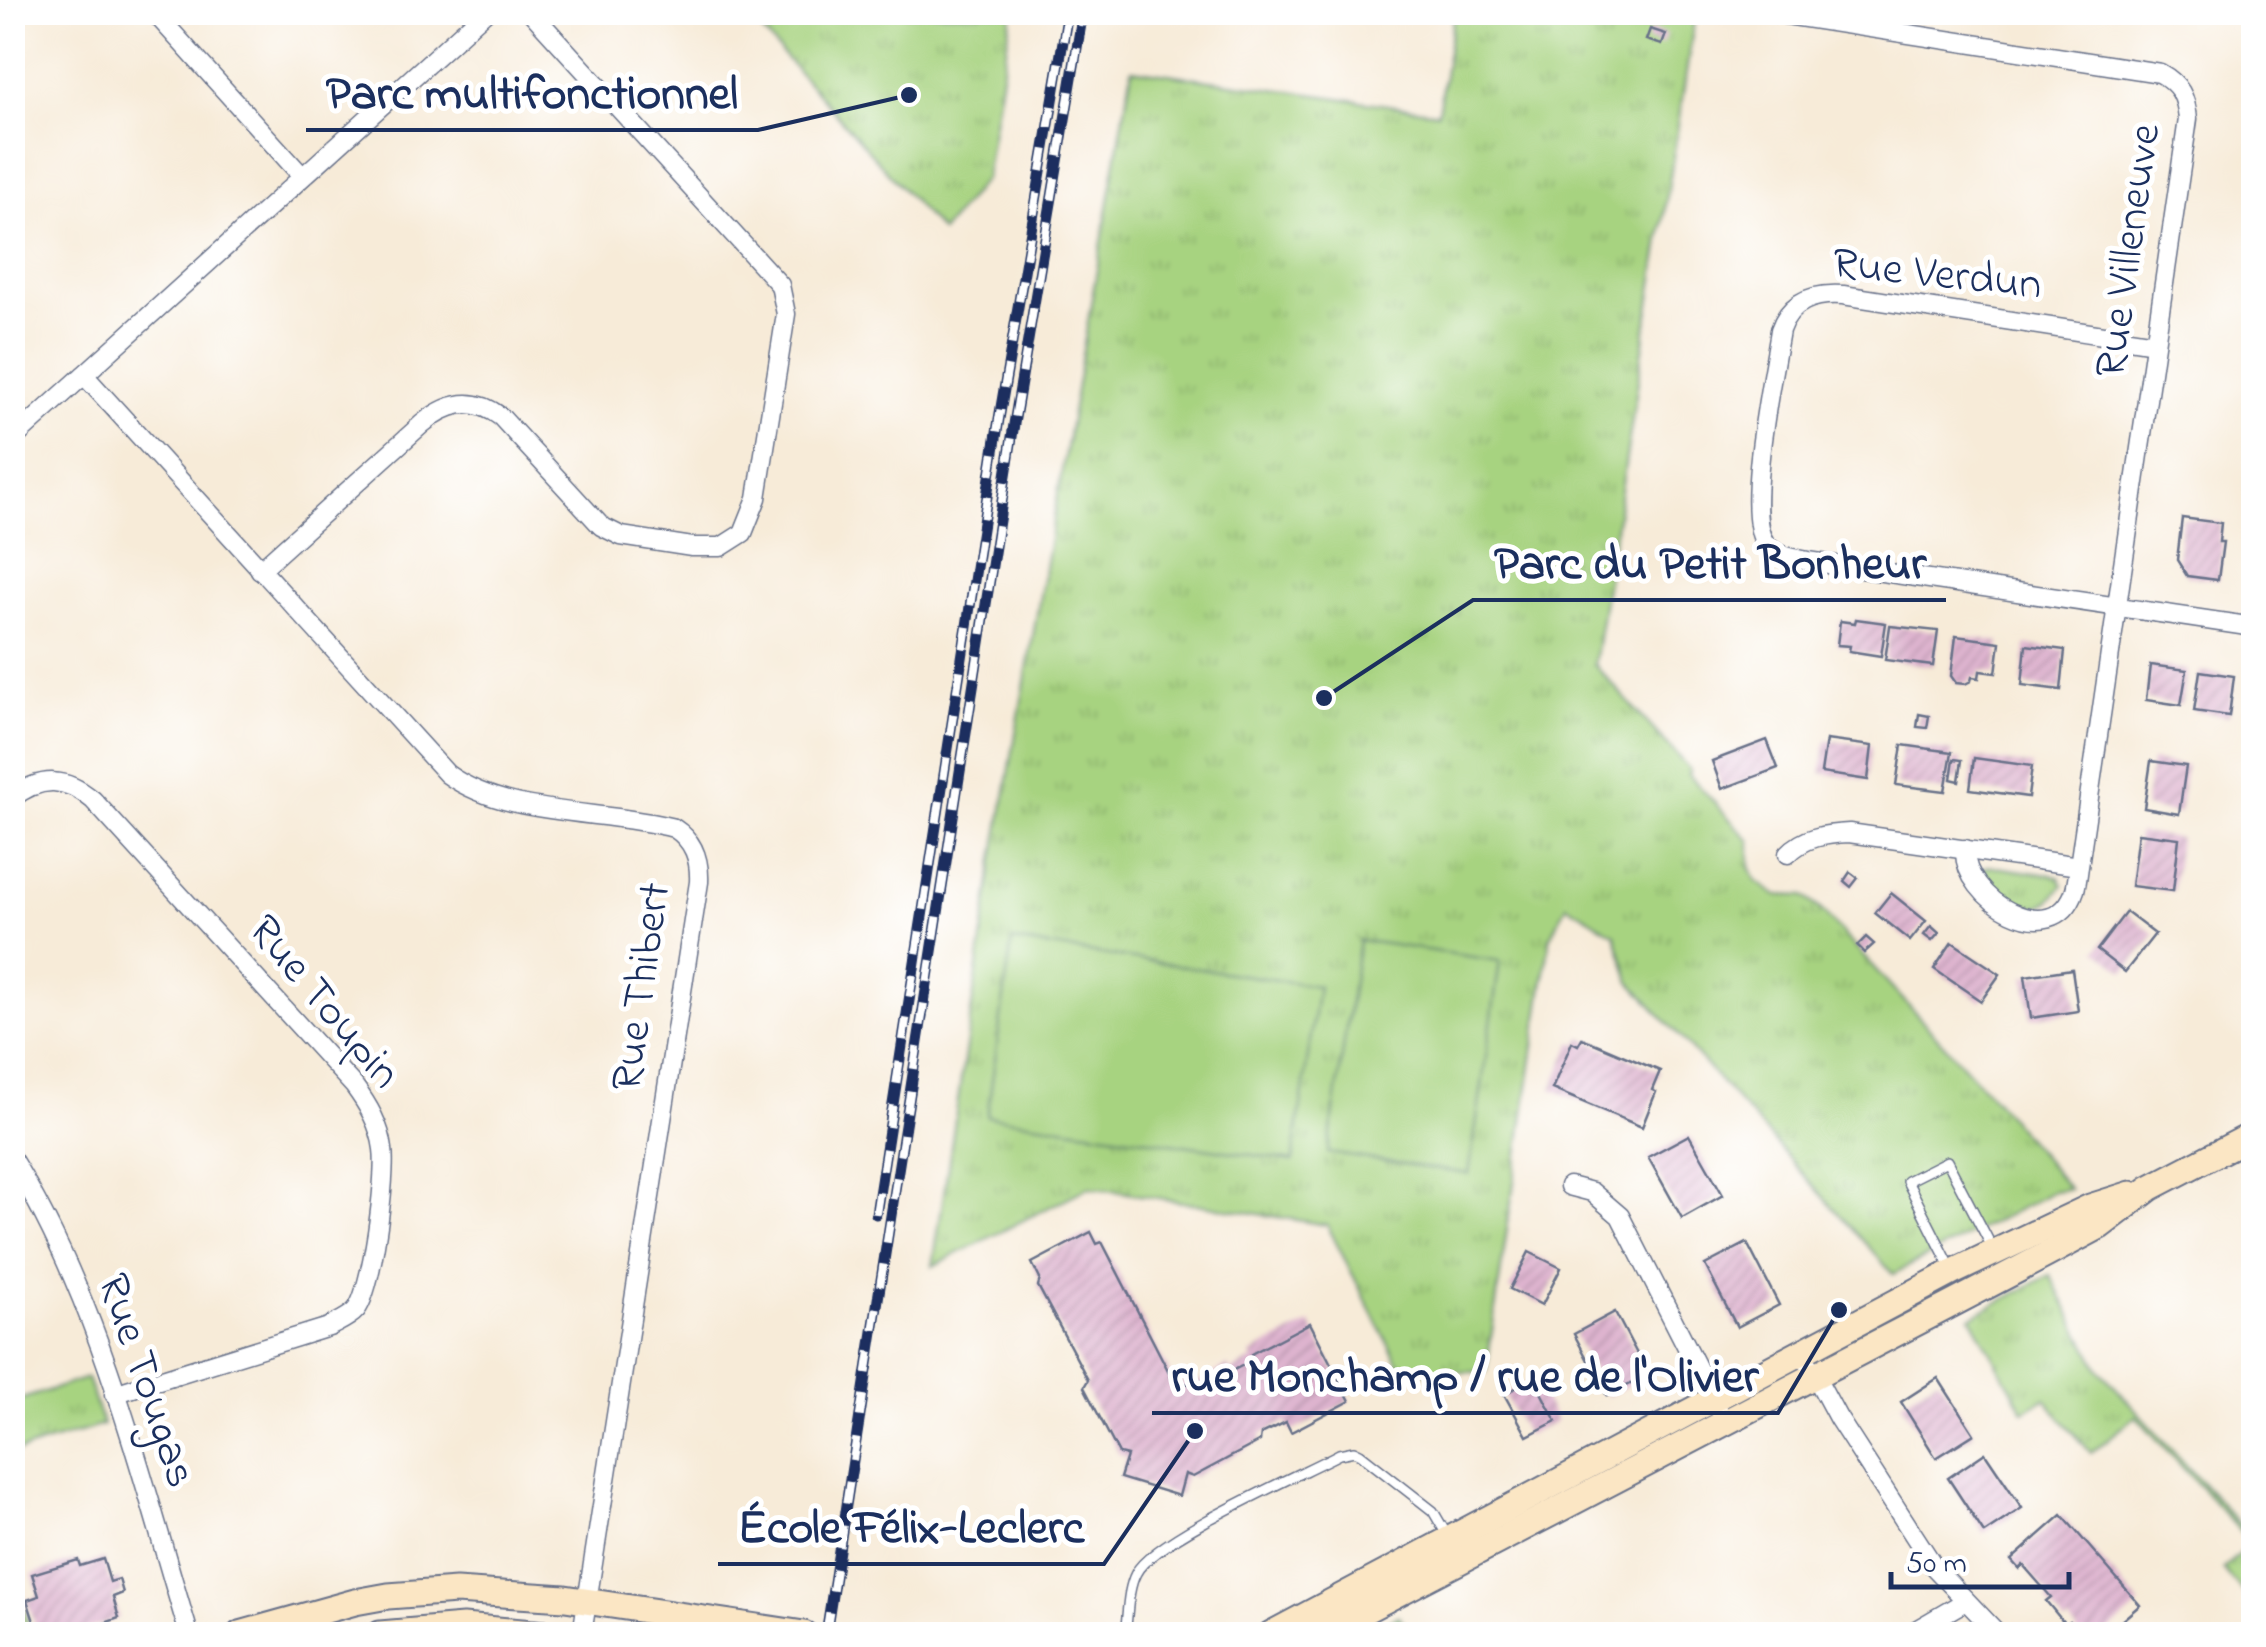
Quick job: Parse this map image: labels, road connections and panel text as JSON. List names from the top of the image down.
{
  "streets": {
    "street": [
      "Rue Villeneuve",
      "Rue Verdun",
      "Rue Thibert",
      "Rue Toupin",
      "Rue Tougas"
    ]
  },
  "crossings": [
    ["Rue Villeneuve", "Rue Verdun"],
    ["Rue Toupin", "Rue Tougas"]
  ],
  "places": [
    "Parc multifonctionnel",
    "Parc du Petit Bonheur",
    "rue Monchamp / rue de l'Olivier",
    "École Félix-Leclerc"
  ],
  "scale_bar": "50 m"
}
